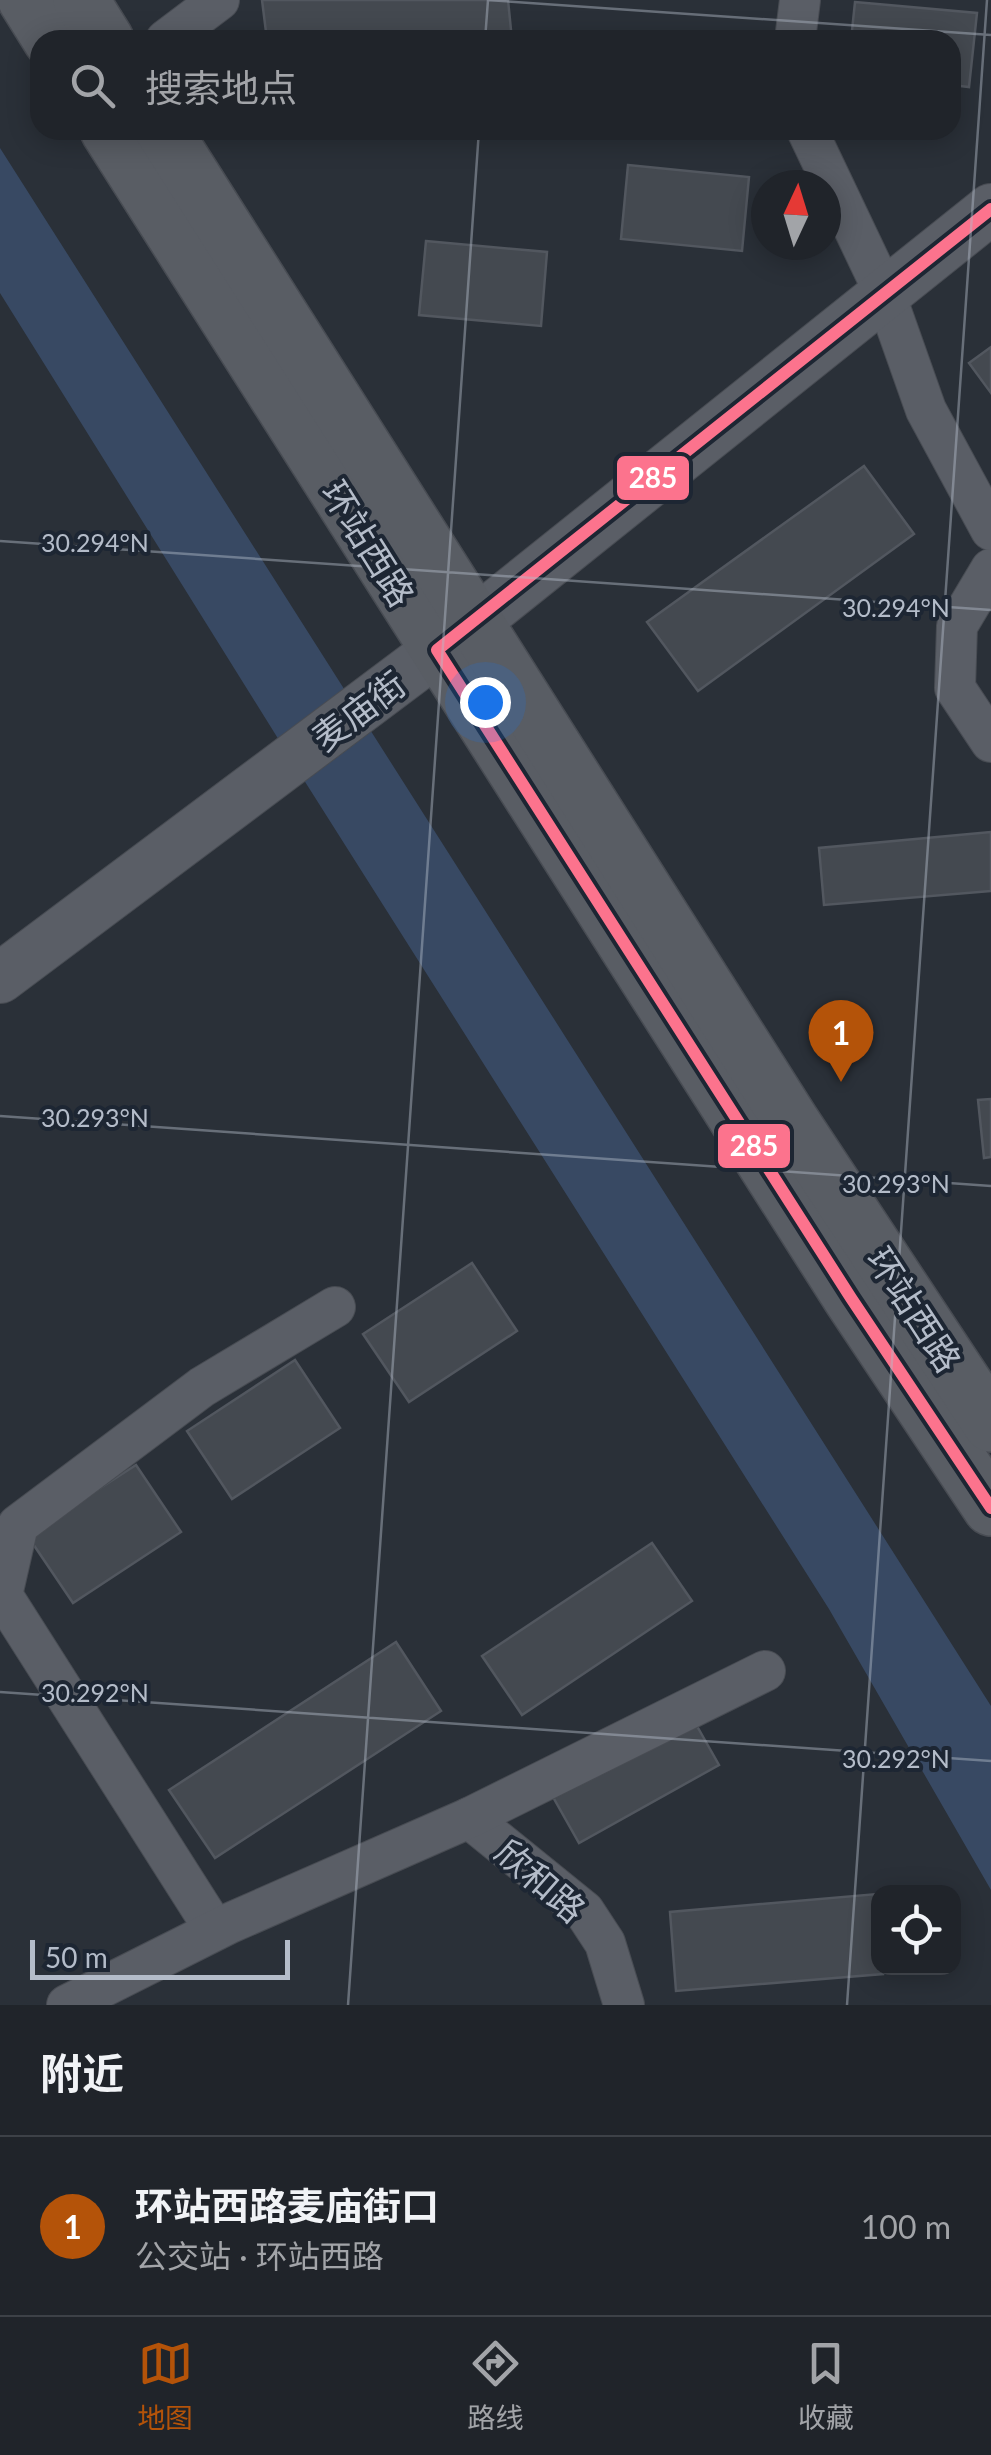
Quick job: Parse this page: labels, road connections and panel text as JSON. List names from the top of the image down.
{
  "streets": {
    "main road": ["环站西路"],
    "street": ["麦庙街", "欣和路"]
  },
  "crossings": [
    ["环站西路", "麦庙街"]
  ],
  "lines": ["transit line 285"],
  "scale_bar": "50 m",
  "north": "top",
  "page": {
    "search": "搜索地点",
    "pins": "1",
    "scale": "50 m",
    "heading": "附近",
    "list": [
      {
        "mark": "1",
        "name": "环站西路麦庙街口",
        "note": "公交站 · 环站西路",
        "value": "100 m"
      }
    ],
    "nav": ["地图", "路线", "收藏"]
  },
  "coordinates": ["30.294°N", "30.293°N", "30.292°N"]
}
